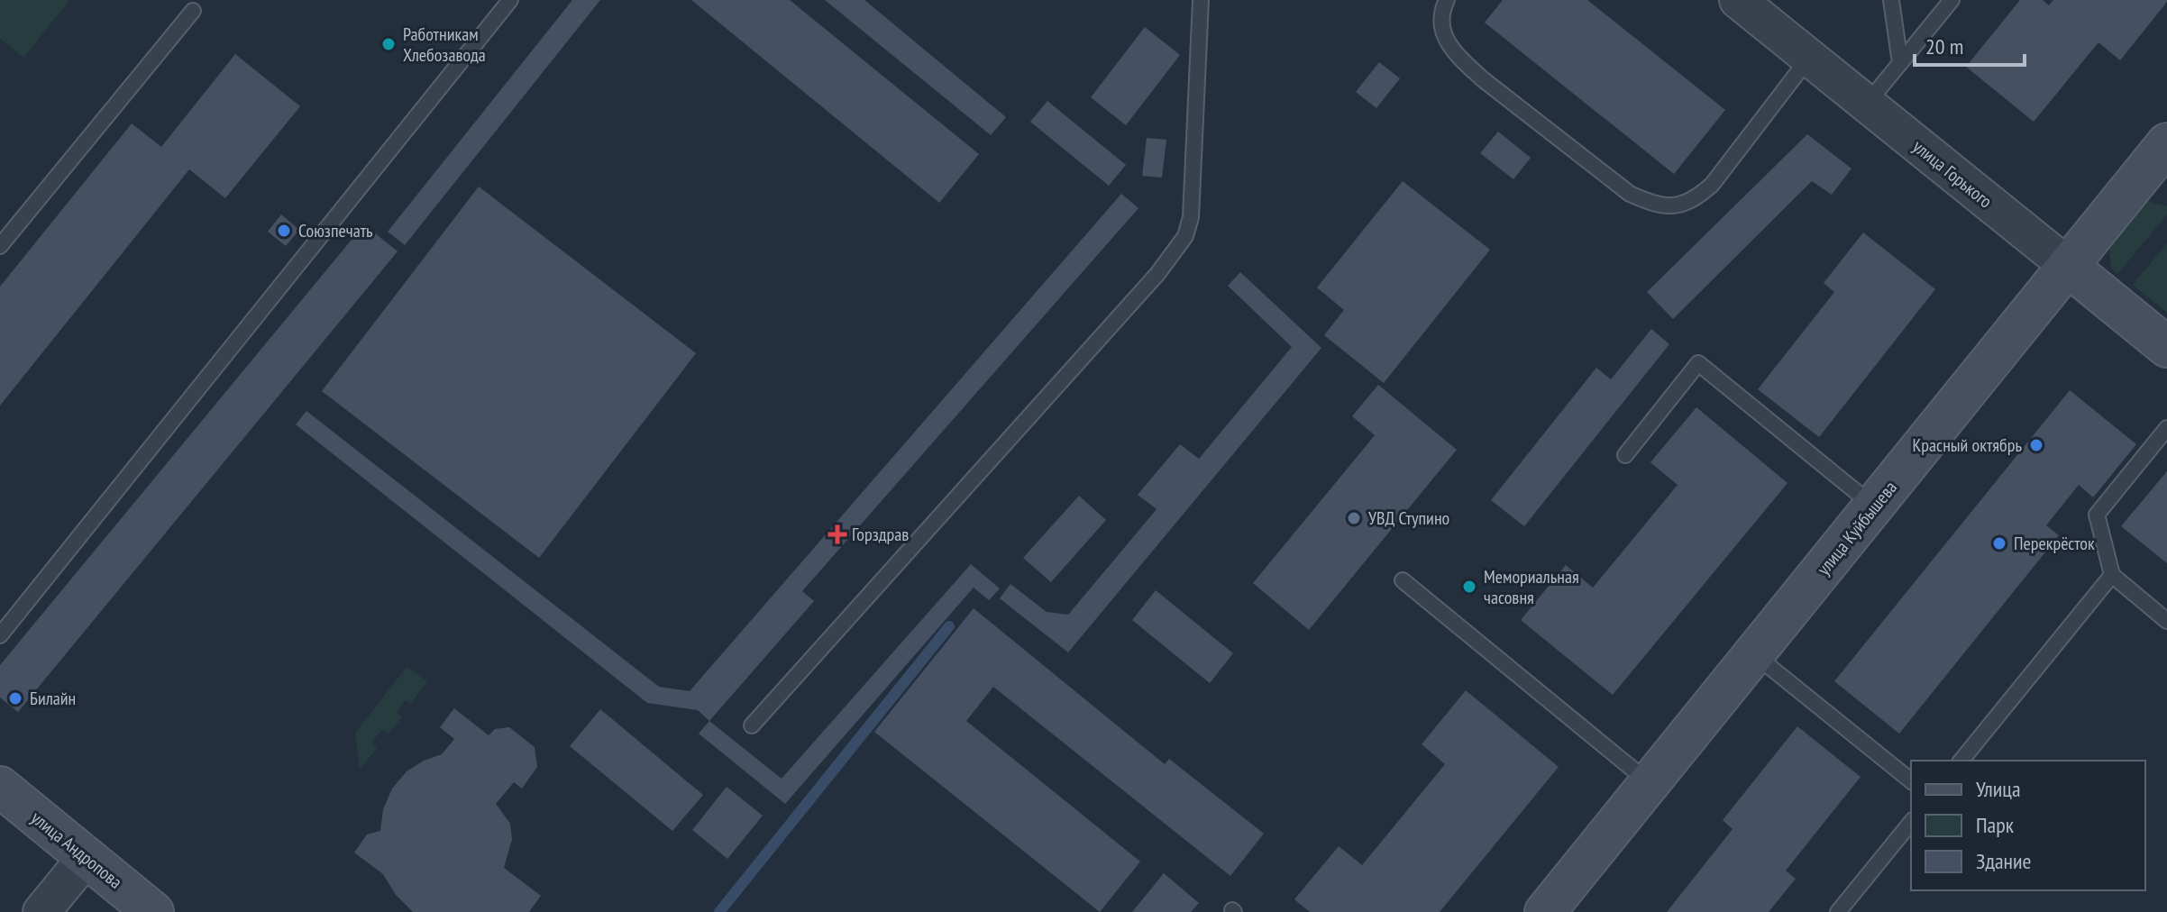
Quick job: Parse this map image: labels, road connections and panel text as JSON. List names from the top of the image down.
{
  "streets": {
    "main road": ["улица Горького", "улица Куйбышева", "улица Андропова"]
  },
  "crossings": [
    ["улица Горького", "улица Куйбышева"]
  ],
  "places": {
    "other": [
      "Работникам Хлебозавода",
      "Союзпечать",
      "Красный октябрь",
      "УВД Ступино",
      "Перекрёсток",
      "Мемориальная часовня",
      "Билайн"
    ],
    "health": ["Горздрав"]
  },
  "legend": ["Улица", "Парк", "Здание"],
  "scale_bar": "20 m"
}
